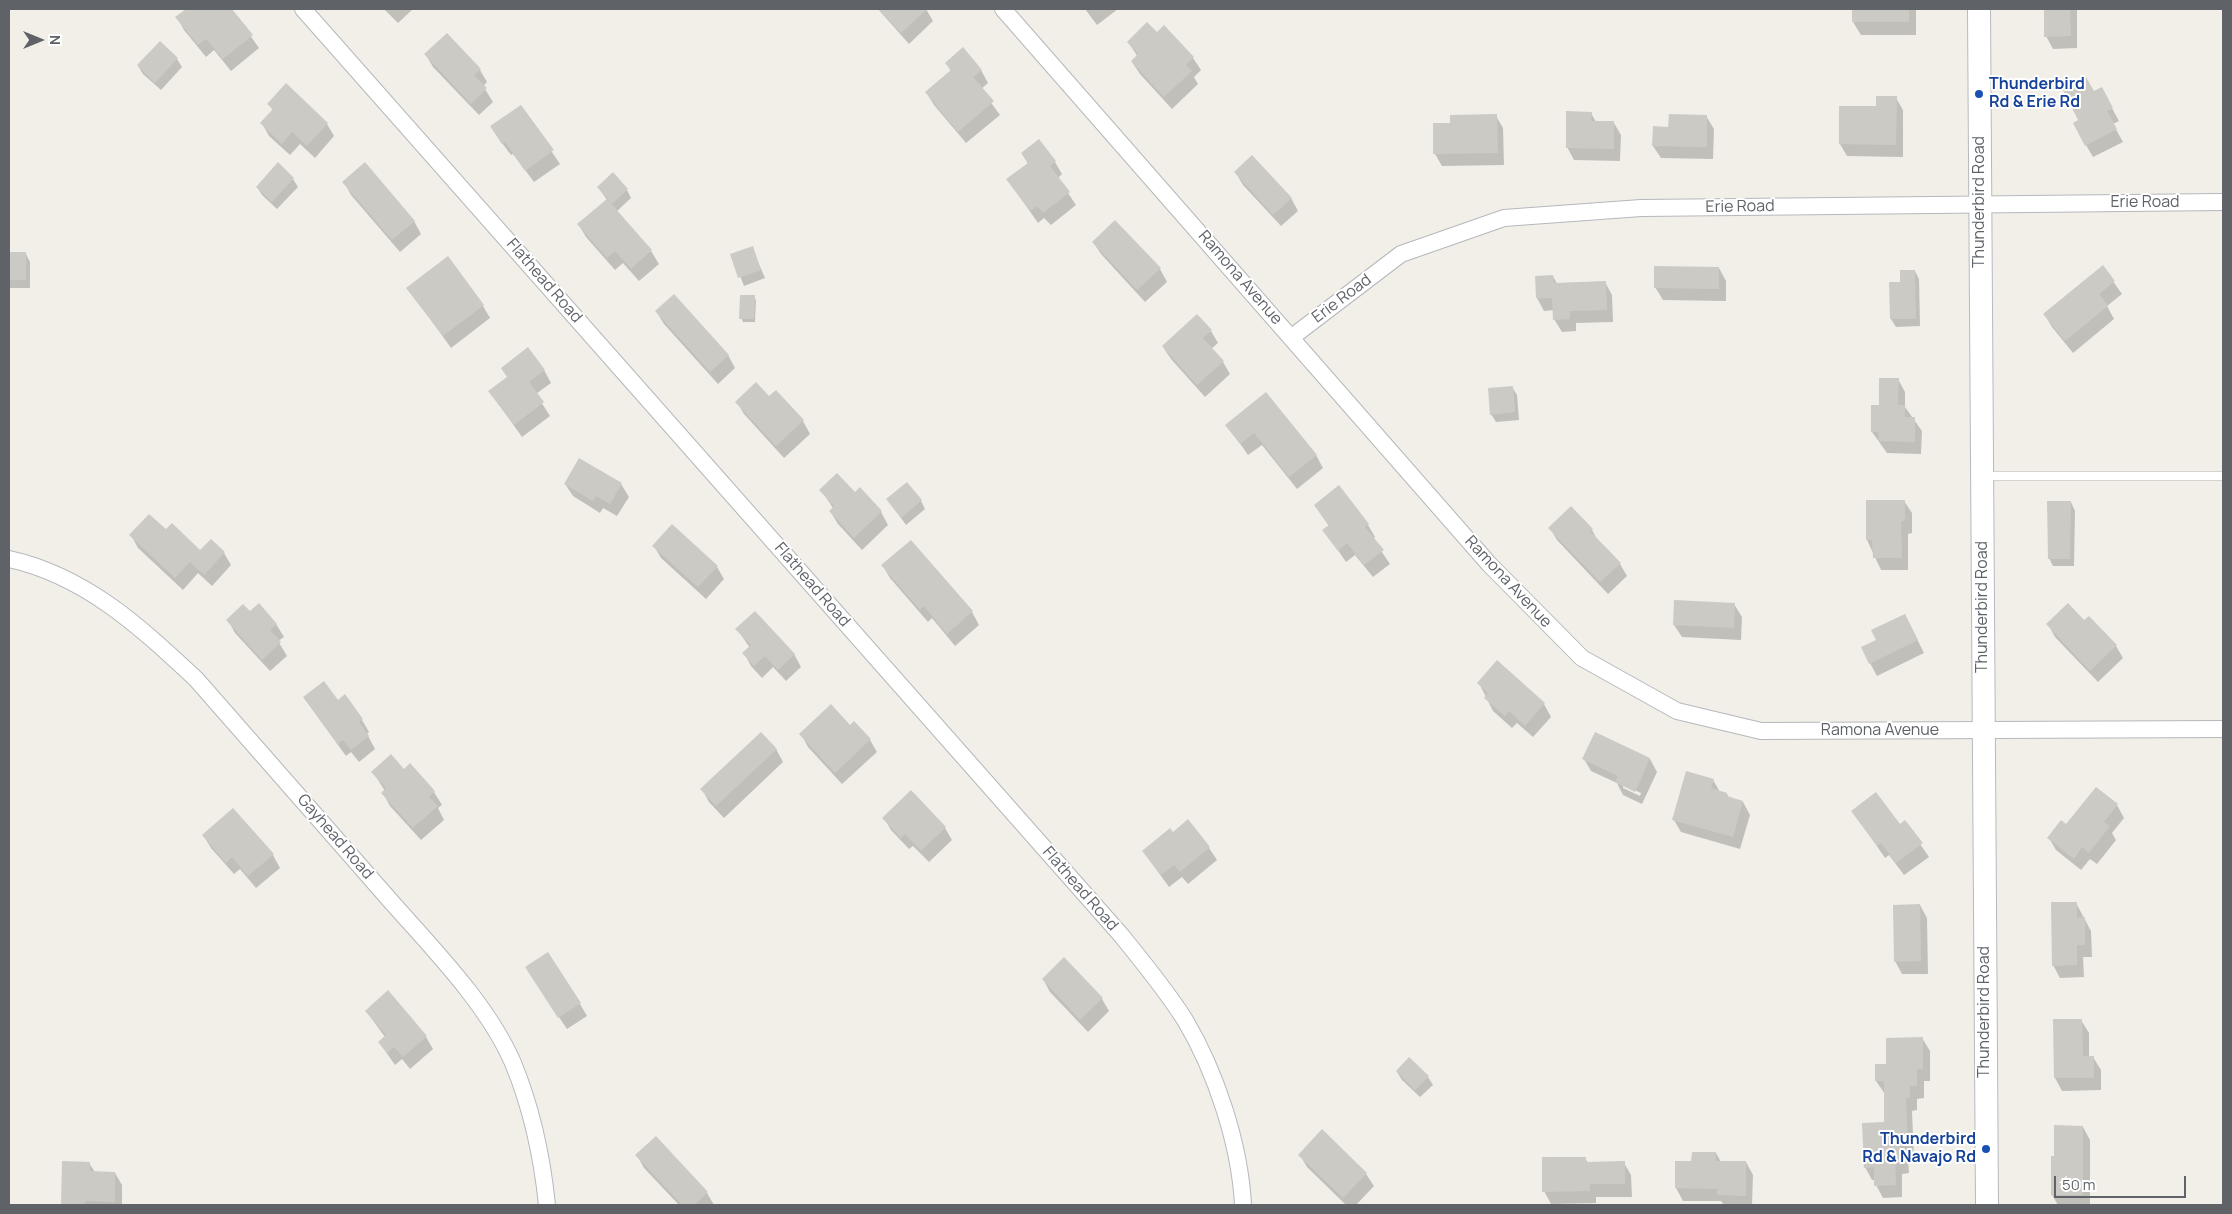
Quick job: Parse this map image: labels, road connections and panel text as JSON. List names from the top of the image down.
{
  "streets": {
    "main road": ["Thunderbird Road"],
    "street": [
      "Erie Road",
      "Ramona Avenue",
      "Flathead Road",
      "Gayhead Road"
    ]
  },
  "crossings": [
    ["Thunderbird Road", "Erie Road"],
    ["Thunderbird Road", "Ramona Avenue"],
    ["Erie Road", "Ramona Avenue"]
  ],
  "places": ["Thunderbird Rd & Erie Rd", "Thunderbird Rd & Navajo Rd"],
  "scale_bar": "50 m",
  "north": "right"
}
